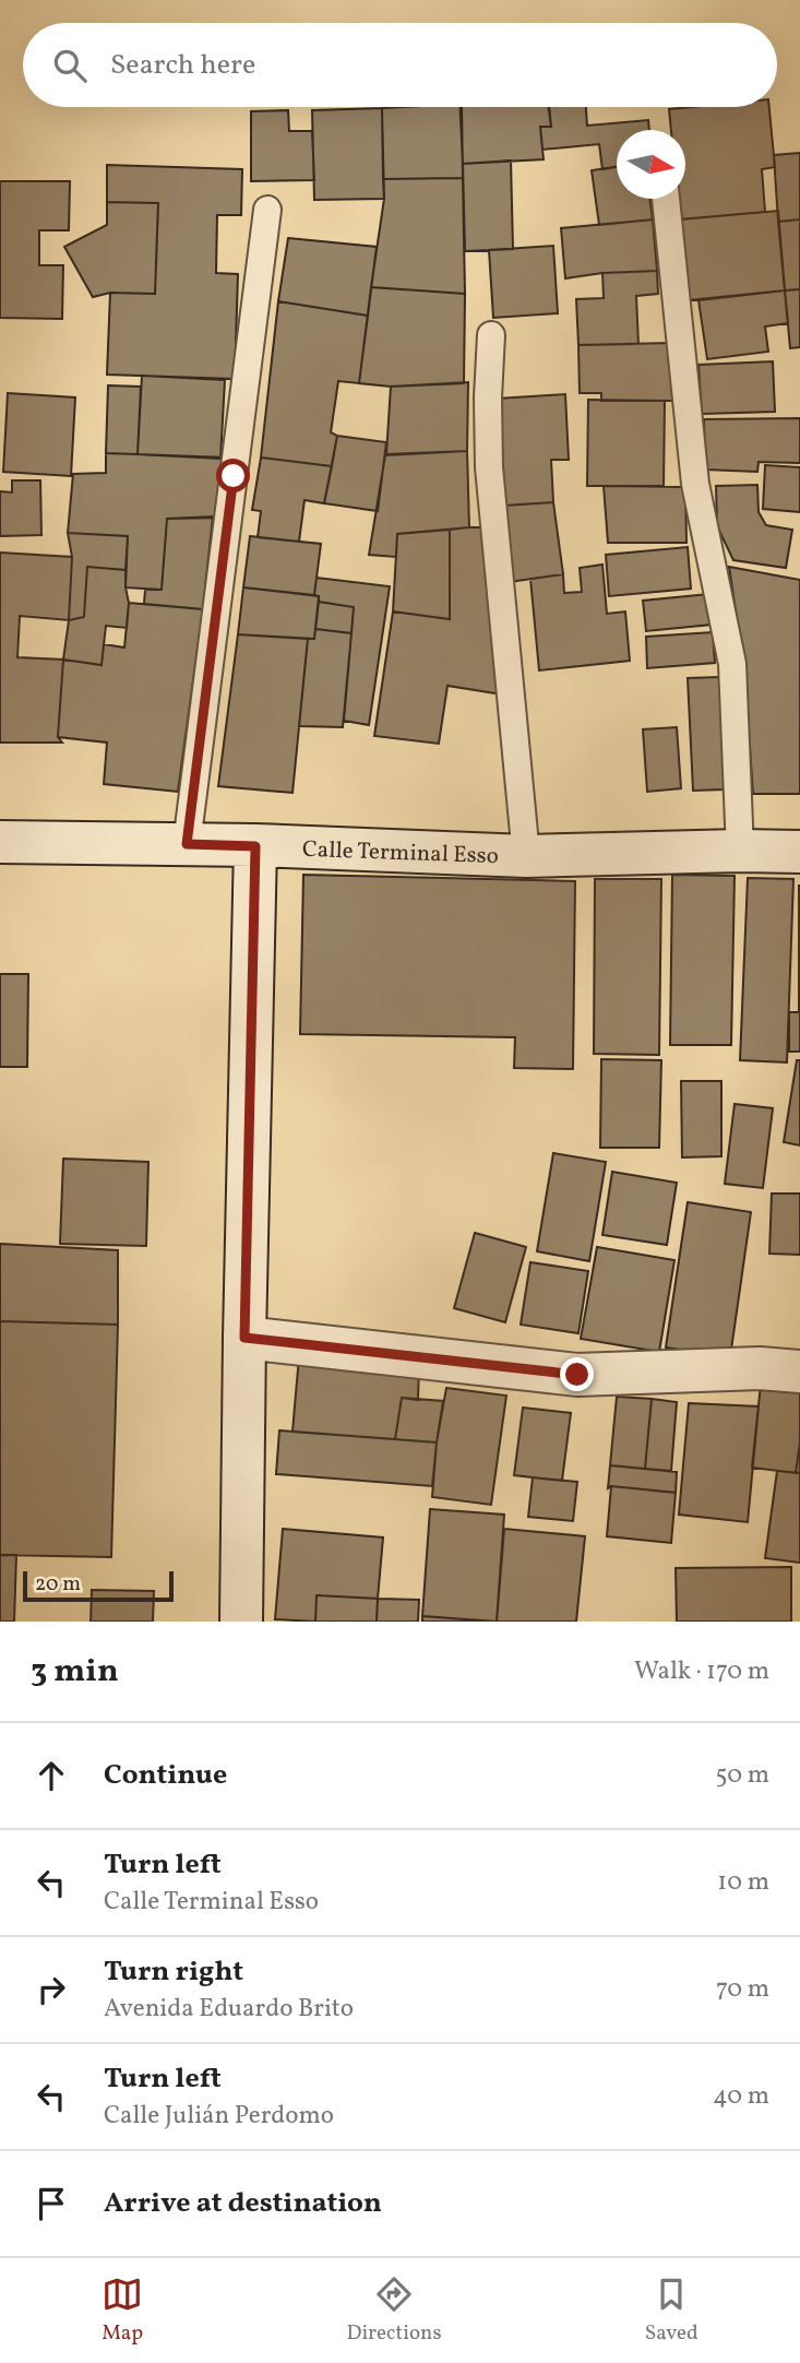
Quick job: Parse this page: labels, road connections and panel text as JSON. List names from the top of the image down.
{
  "streets": {
    "street": ["Calle Terminal Esso"]
  },
  "scale_bar": "20 m",
  "north": "right",
  "page": {
    "search": "Search here",
    "scale": "20 m",
    "heading": ["3 min", "Walk · 170 m"],
    "list": [
      ["Continue", "50 m"],
      ["Turn left", "Calle Terminal Esso", "10 m"],
      ["Turn right", "Avenida Eduardo Brito", "70 m"],
      ["Turn left", "Calle Julián Perdomo", "40 m"],
      "Arrive at destination"
    ],
    "nav": ["Map", "Directions", "Saved"]
  }
}
